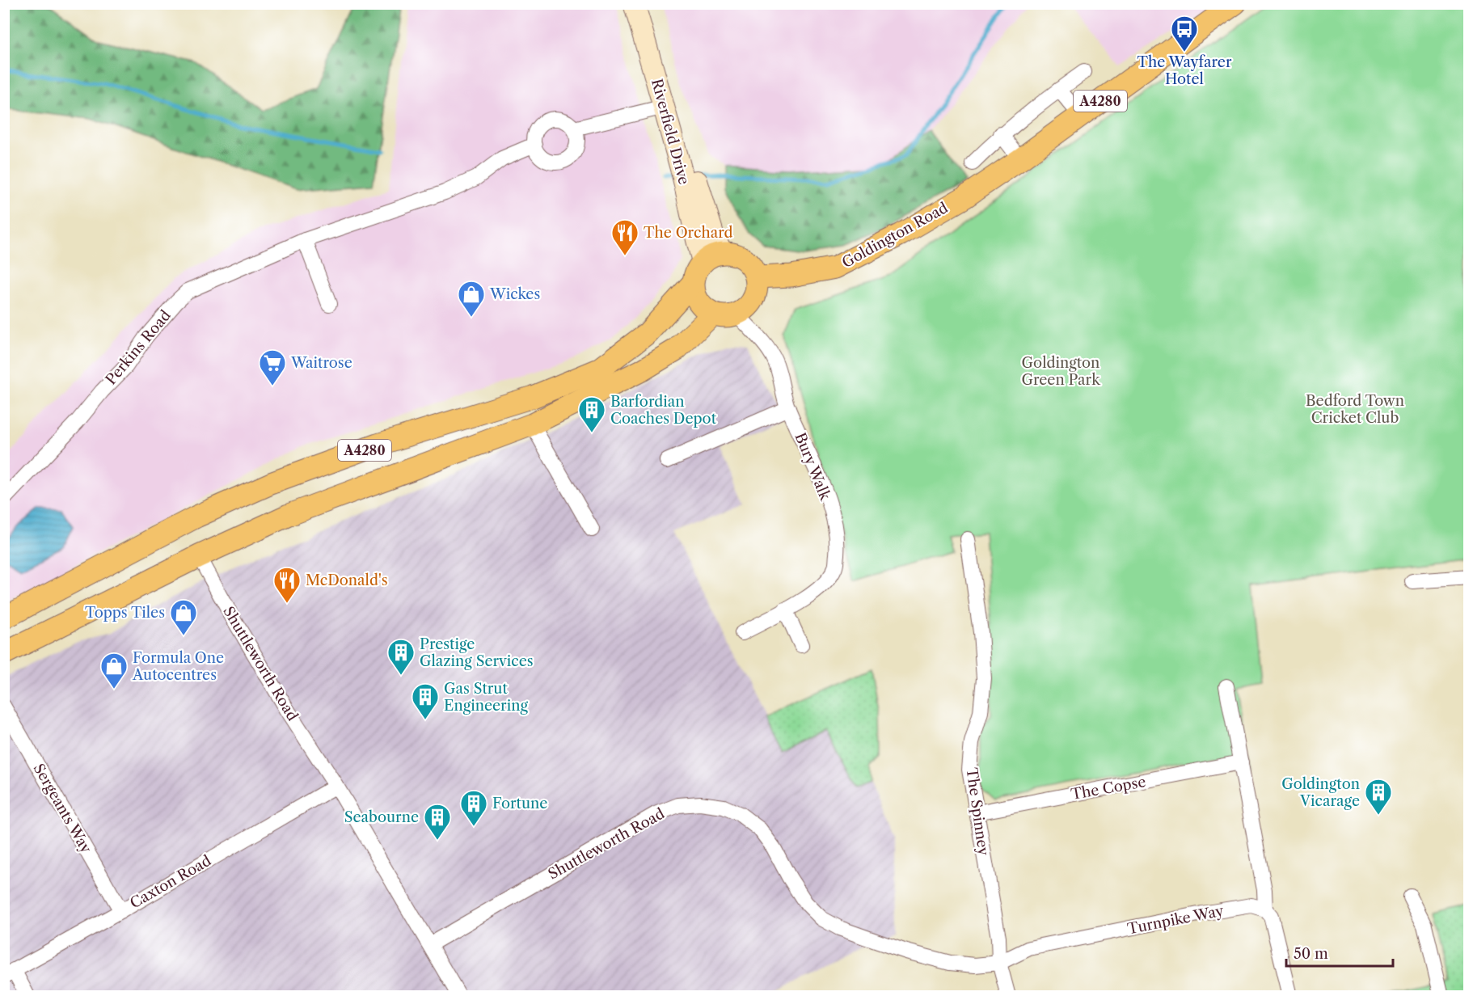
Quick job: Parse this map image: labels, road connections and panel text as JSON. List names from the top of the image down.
{
  "streets": {
    "main road": ["A4280", "Goldington Road"],
    "street": [
      "Riverfield Drive",
      "Perkins Road",
      "Bury Walk",
      "Shuttleworth Road",
      "The Copse",
      "Sergeants Way",
      "The Spinney",
      "Caxton Road",
      "Turnpike Way"
    ]
  },
  "crossings": [
    ["A4280", "Riverfield Drive"],
    ["A4280", "Goldington Road"],
    ["A4280", "Bury Walk"],
    ["A4280", "Shuttleworth Road"],
    ["Riverfield Drive", "Goldington Road"],
    ["Riverfield Drive", "Bury Walk"],
    ["Goldington Road", "Bury Walk"],
    ["Shuttleworth Road", "The Spinney"],
    ["Shuttleworth Road", "Caxton Road"],
    ["Shuttleworth Road", "Turnpike Way"],
    ["The Copse", "The Spinney"],
    ["Sergeants Way", "Caxton Road"],
    ["The Spinney", "Turnpike Way"]
  ],
  "parks": ["Goldington Green Park", "Bedford Town Cricket Club"],
  "places": {
    "bus stop": ["The Wayfarer Hotel"],
    "restaurant": ["The Orchard", "McDonald's"],
    "shop": ["Wickes", "Topps Tiles", "Formula One Autocentres"],
    "supermarket": ["Waitrose"],
    "building": [
      "Barfordian Coaches Depot",
      "Prestige Glazing Services",
      "Gas Strut Engineering",
      "Goldington Vicarage",
      "Fortune",
      "Seabourne"
    ]
  },
  "scale_bar": "50 m"
}
